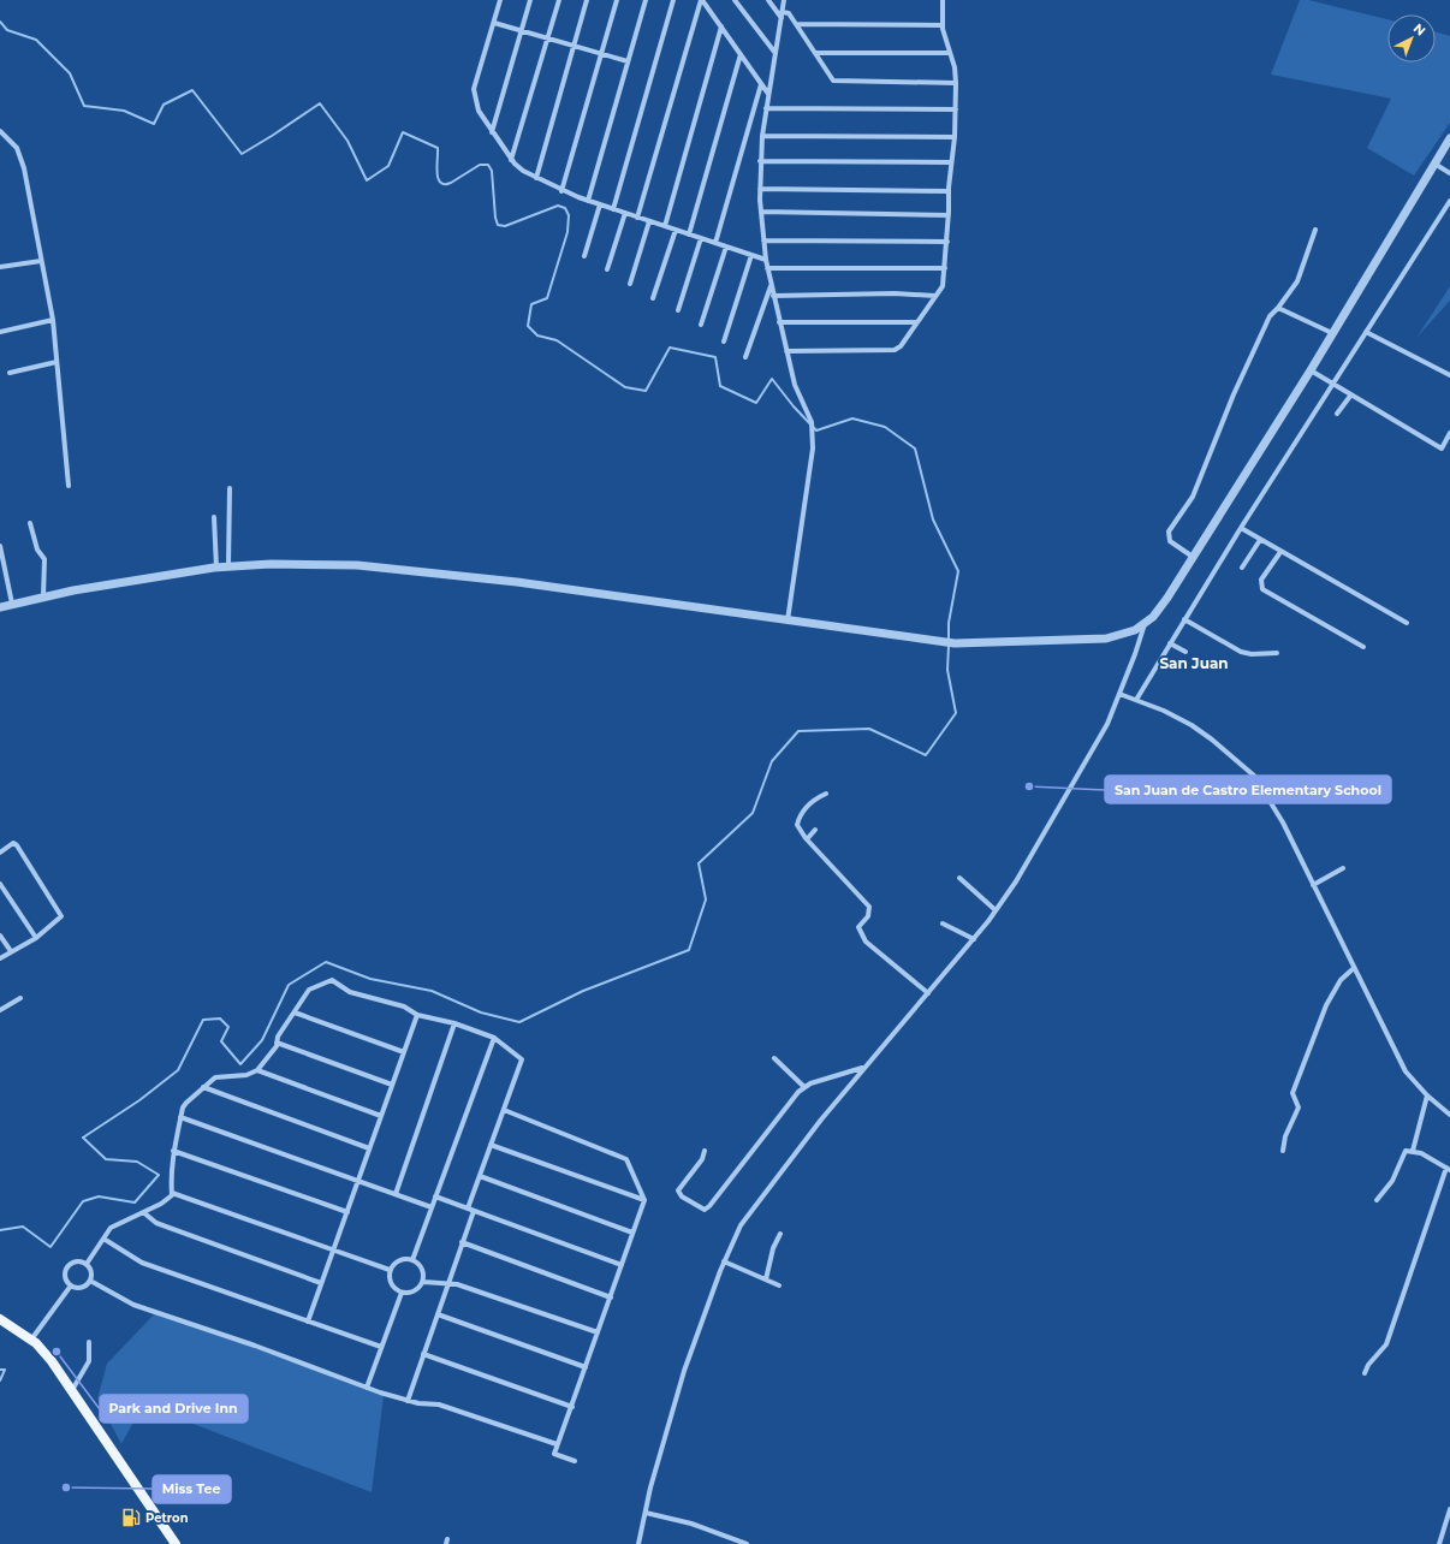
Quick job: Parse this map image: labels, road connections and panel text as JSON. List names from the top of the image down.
{
  "districts": ["San Juan"],
  "places": {
    "other": ["San Juan de Castro Elementary School", "Park and Drive Inn", "Miss Tee"],
    "fuel station": ["Petron"]
  },
  "north": "top right"
}
